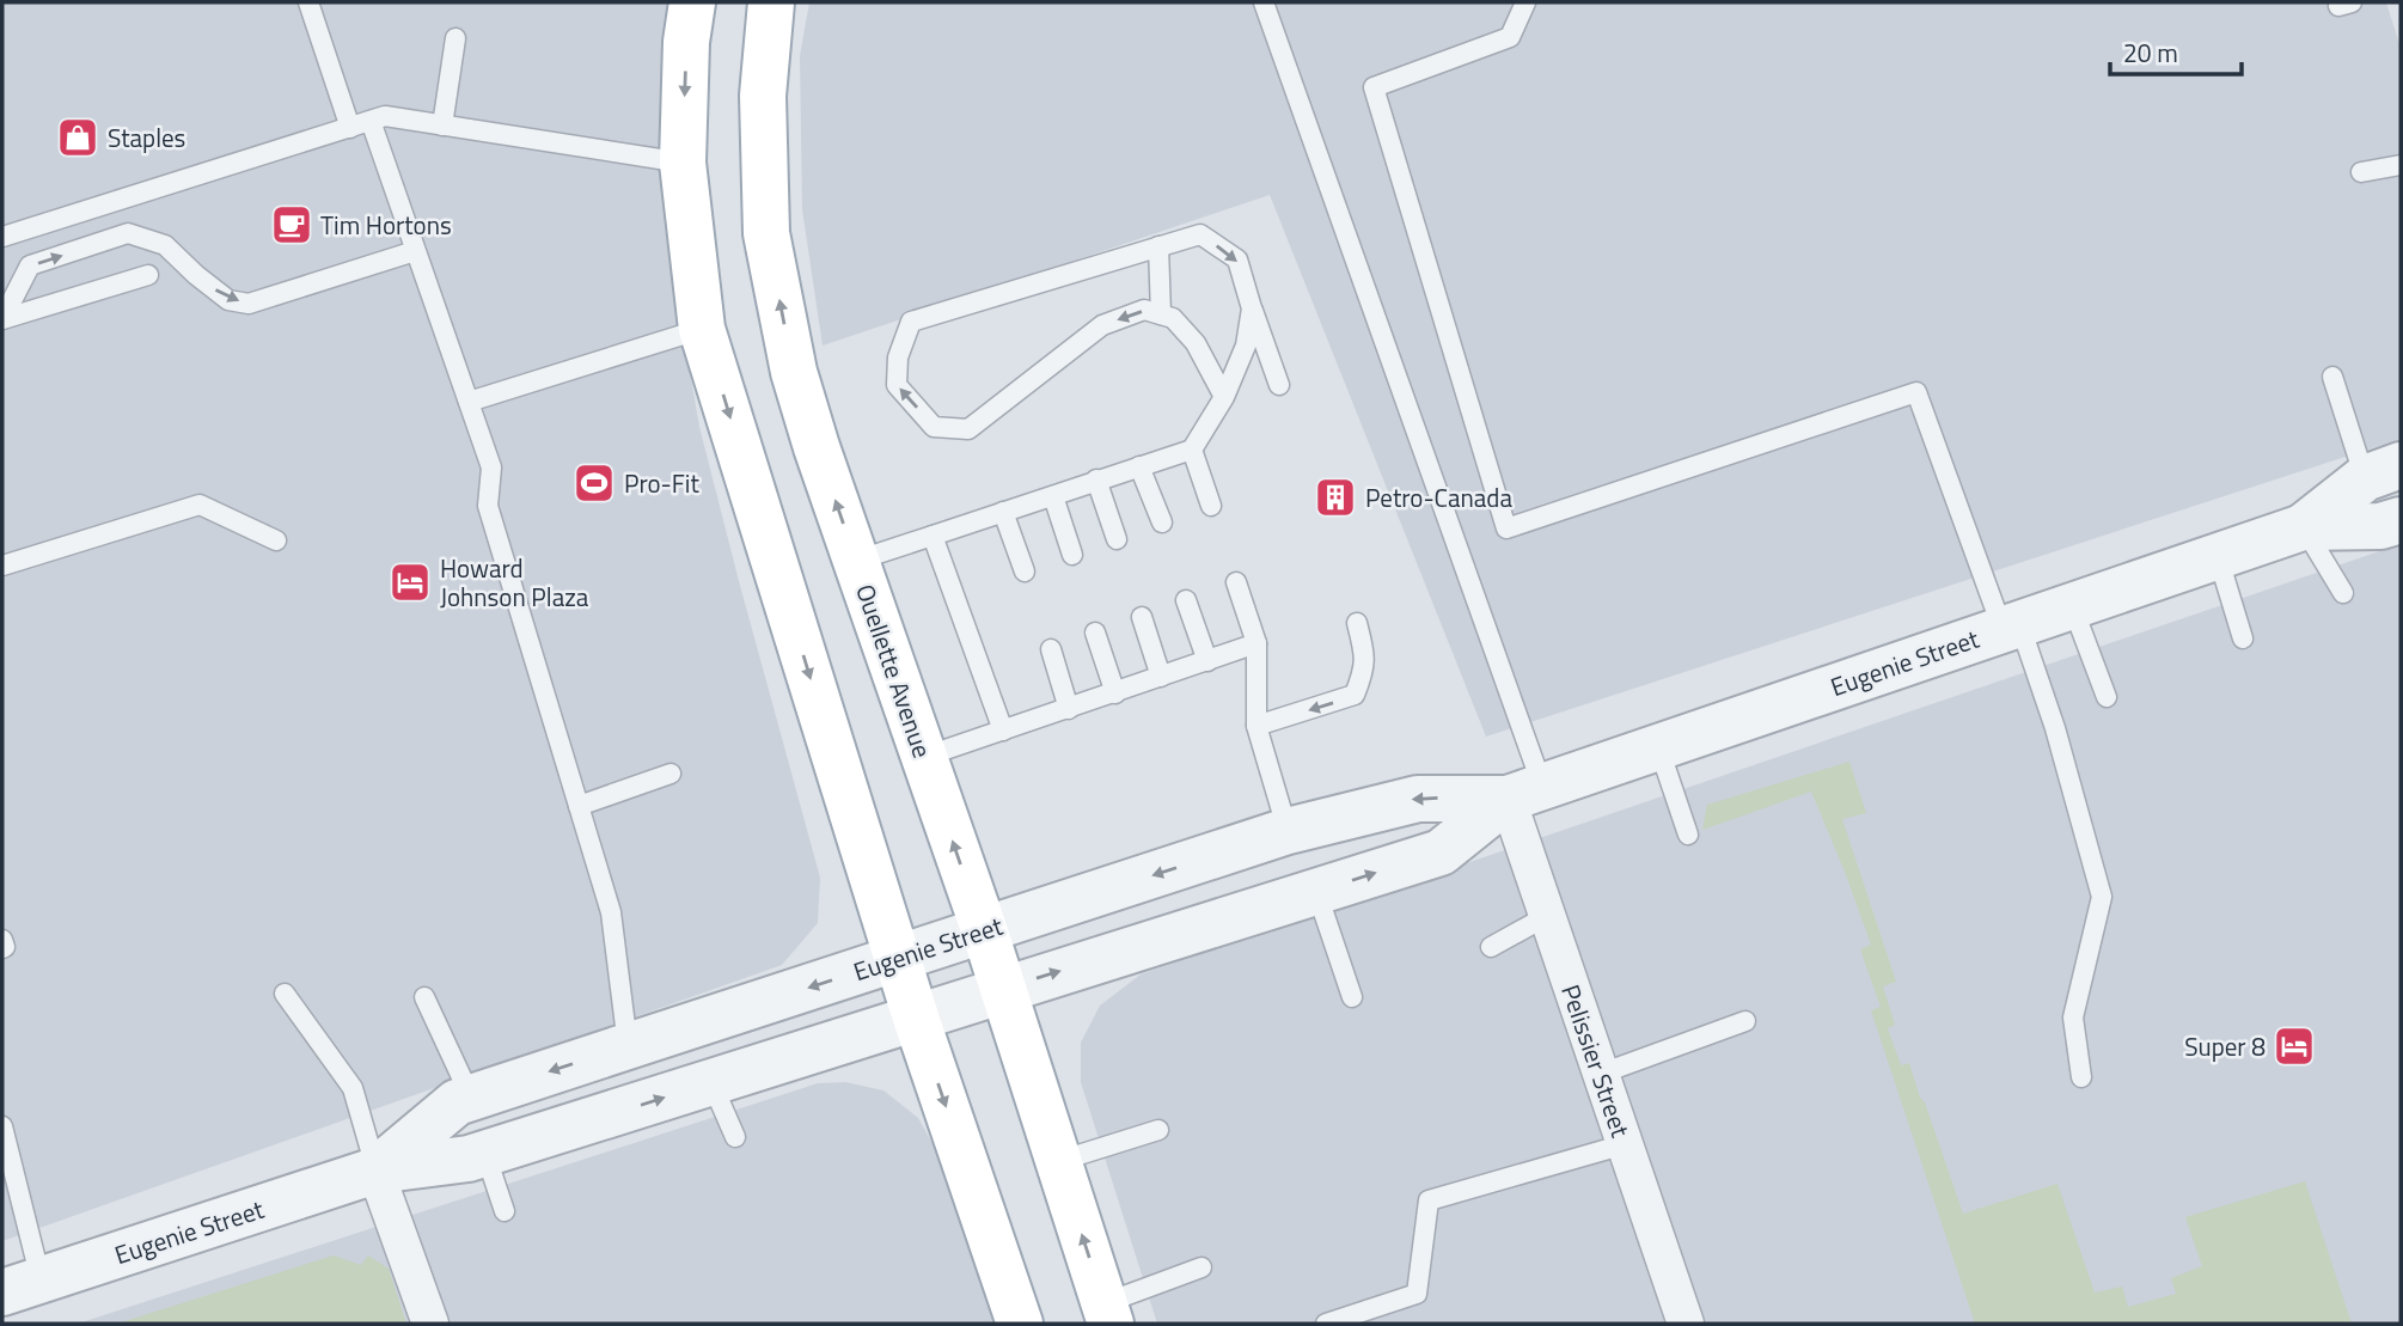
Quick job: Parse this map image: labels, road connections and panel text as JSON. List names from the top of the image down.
{
  "streets": {
    "main road": ["Ouellette Avenue"],
    "street": ["Eugenie Street", "Pelissier Street"]
  },
  "crossings": [
    ["Eugenie Street", "Ouellette Avenue"],
    ["Eugenie Street", "Pelissier Street"]
  ],
  "places": {
    "shop": ["Staples"],
    "cafe": ["Tim Hortons"],
    "sports": ["Pro-Fit"],
    "building": ["Petro-Canada"],
    "hotel": ["Howard Johnson Plaza", "Super 8"]
  },
  "scale_bar": "20 m"
}
